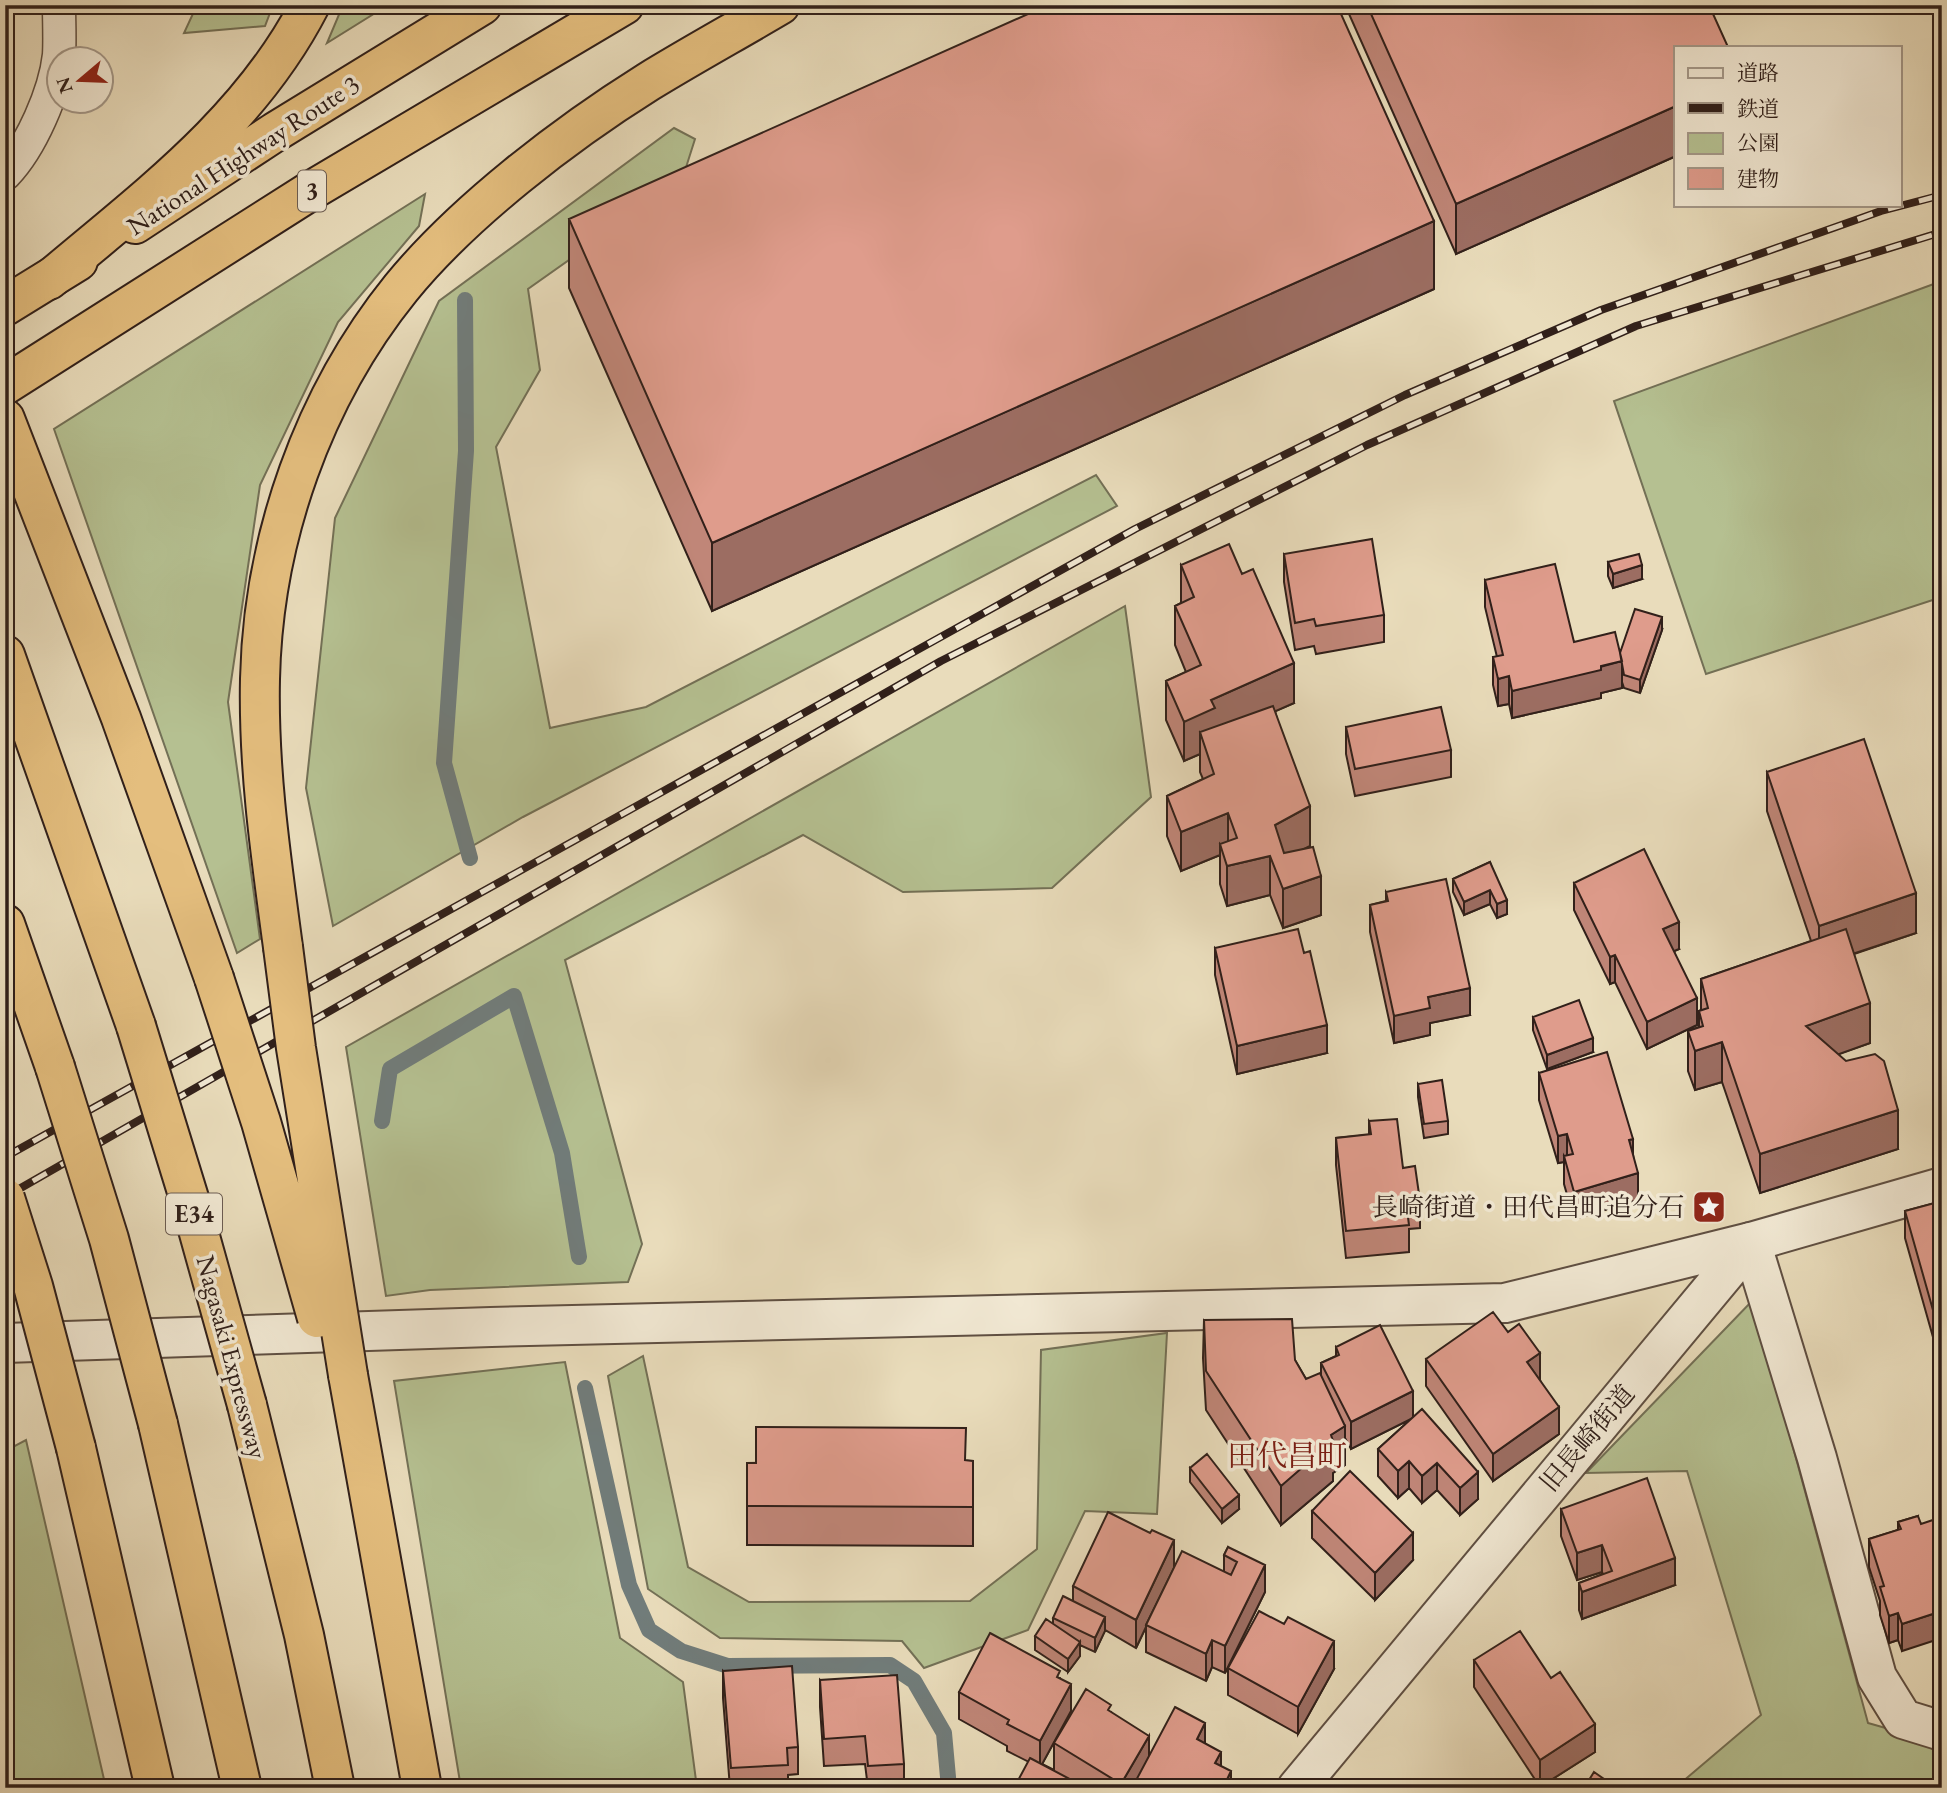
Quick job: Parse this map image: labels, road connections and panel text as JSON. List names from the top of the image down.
{
  "streets": {
    "highway": [
      "National Highway Route 3",
      "3",
      "E34",
      "Nagasaki Expressway"
    ],
    "street": ["旧長崎街道"]
  },
  "districts": ["田代昌町"],
  "places": {
    "place": ["長崎街道・田代昌町追分石"]
  },
  "legend": [
    "道路",
    "鉄道",
    "公園",
    "建物"
  ],
  "north": "left"
}
